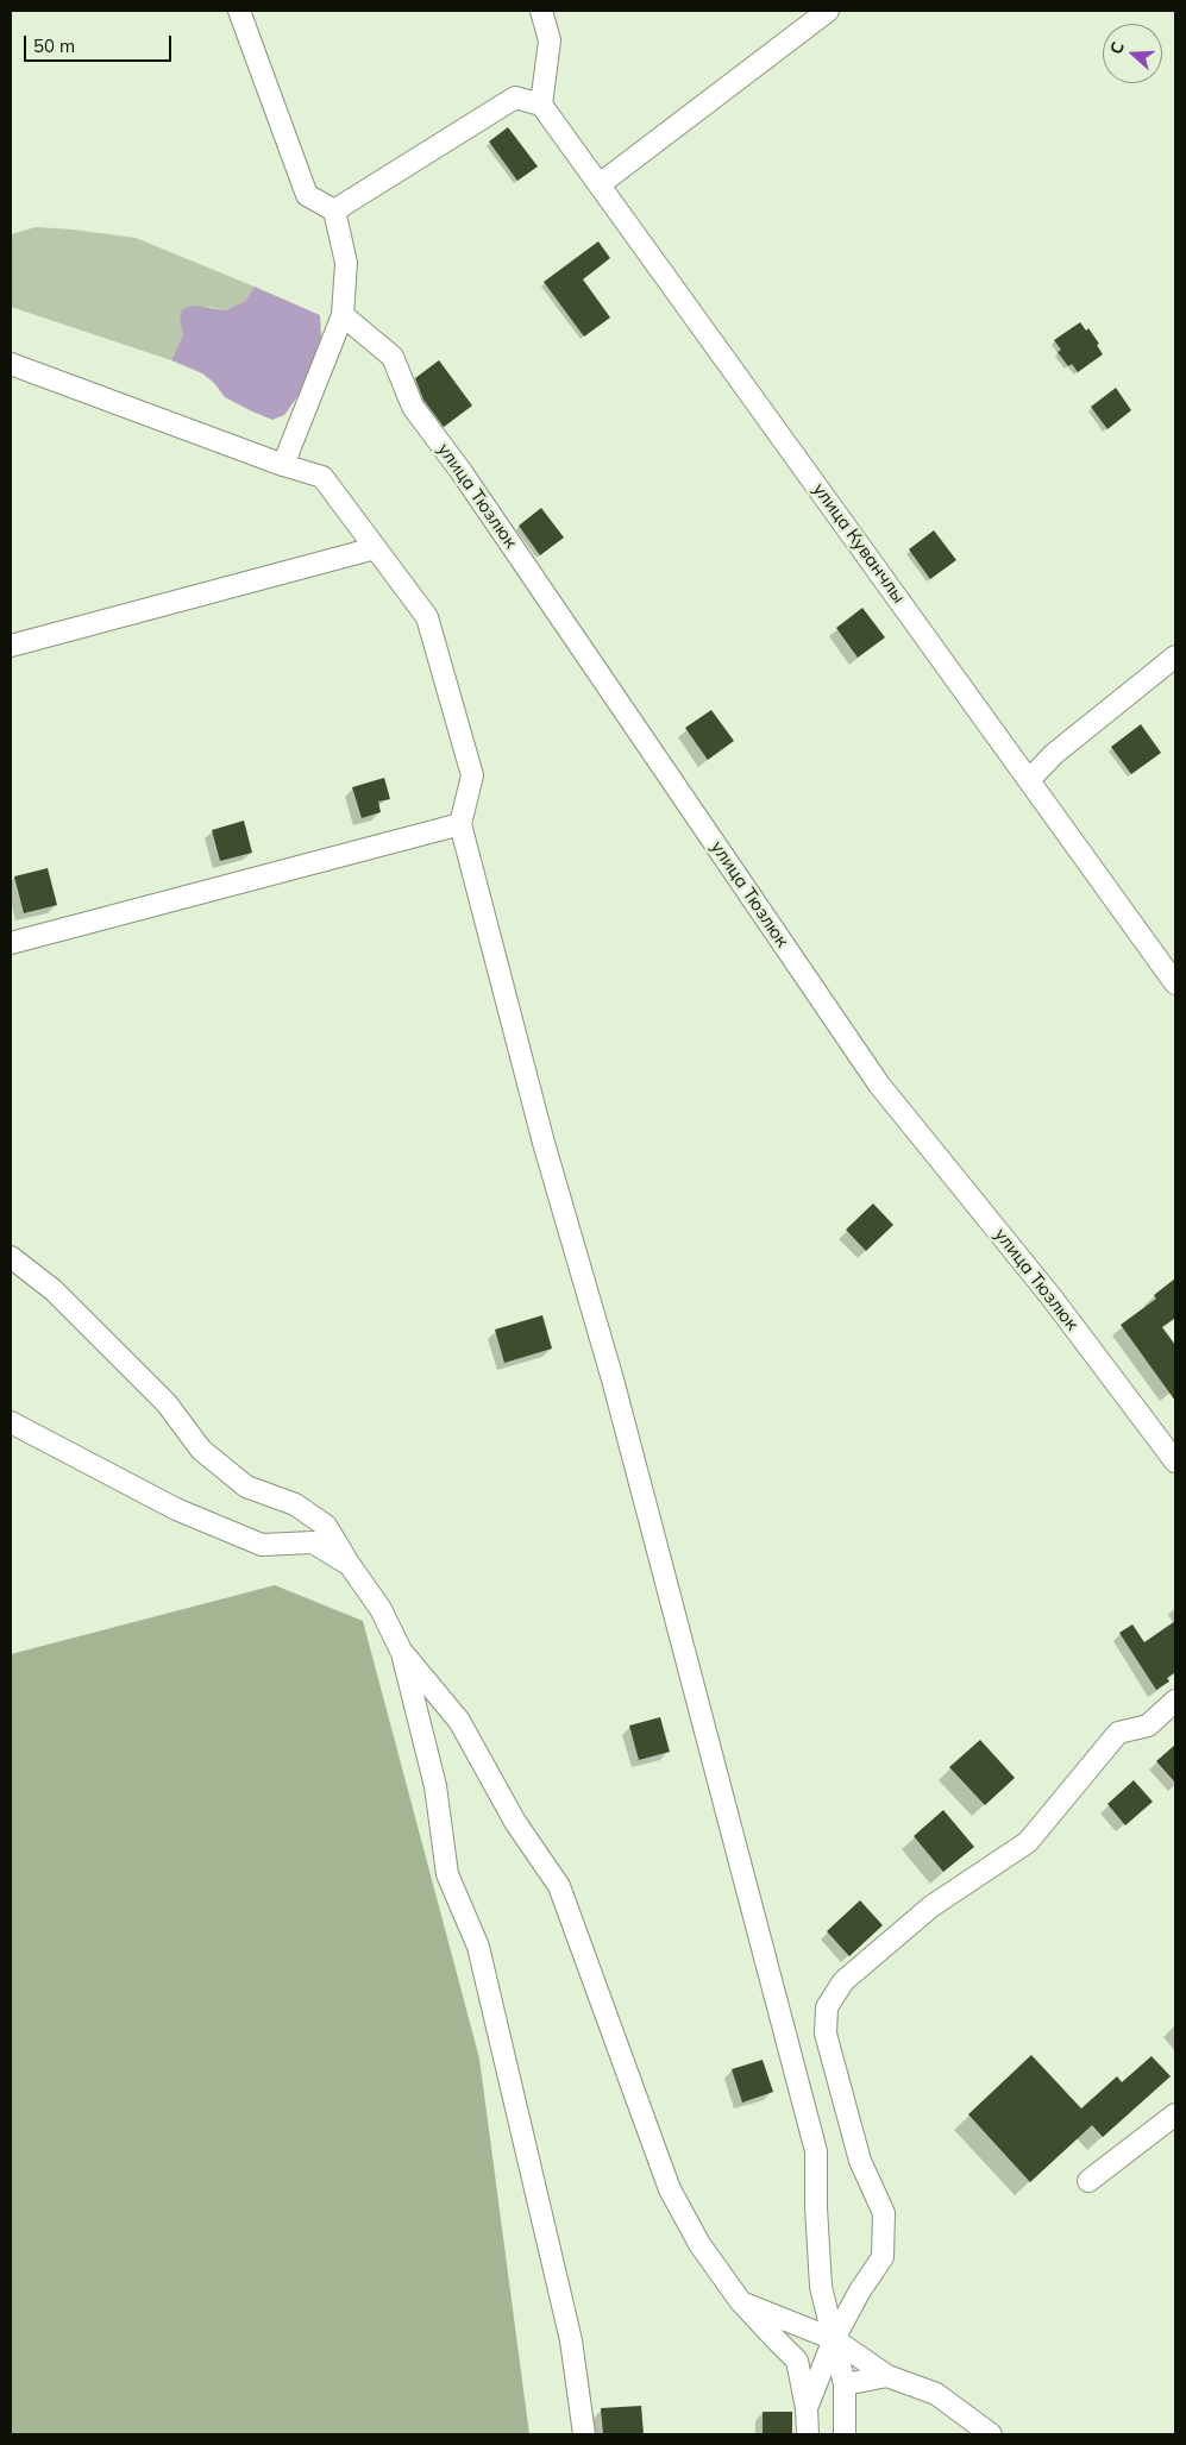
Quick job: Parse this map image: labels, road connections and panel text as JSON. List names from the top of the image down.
{
  "streets": {
    "street": ["улица Тюзлюк", "улица Куванчлы"]
  },
  "scale_bar": "50 m",
  "north": "left"
}
